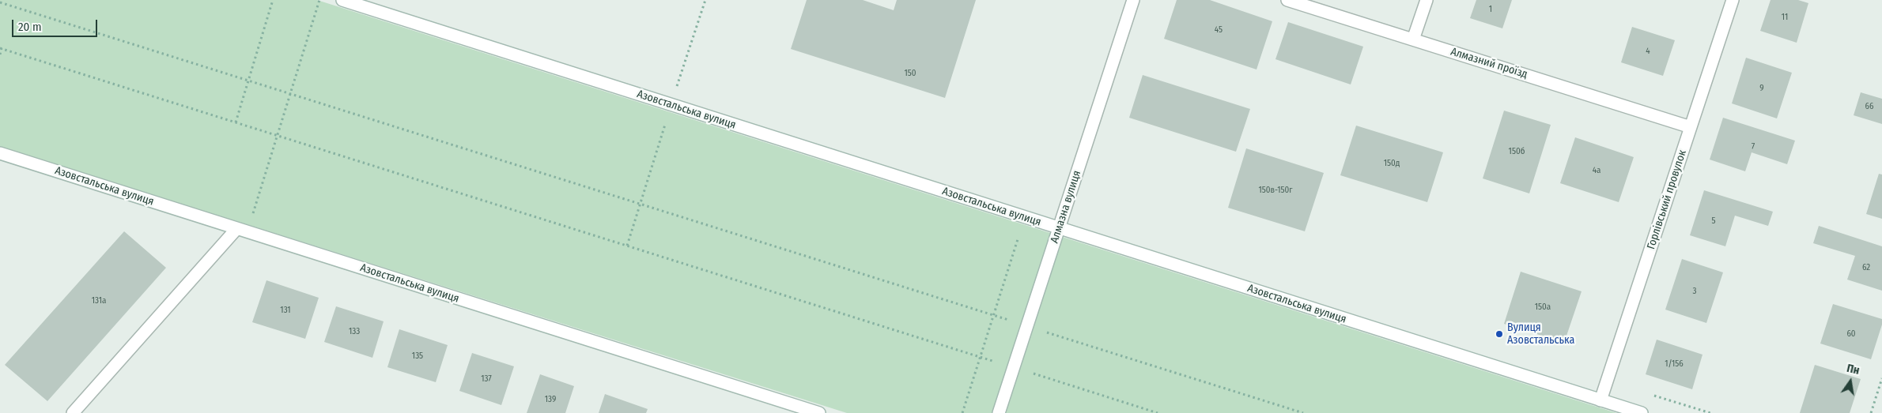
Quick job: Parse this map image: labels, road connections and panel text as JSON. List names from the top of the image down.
{
  "streets": {
    "street": [
      "Алмазний проїзд",
      "Азовстальська вулиця",
      "Горлівський провулок",
      "Алмазна вулиця"
    ]
  },
  "crossings": [
    ["Алмазний проїзд", "Горлівський провулок"],
    ["Азовстальська вулиця", "Горлівський провулок"],
    ["Азовстальська вулиця", "Алмазна вулиця"]
  ],
  "places": ["Вулиця Азовстальська"],
  "house_numbers": [
    "1",
    "11",
    "45",
    "4",
    "150",
    "9",
    "66",
    "7",
    "150б",
    "150д",
    "4а",
    "150в-150г",
    "5",
    "62",
    "3",
    "131а",
    "150а",
    "131",
    "133",
    "60",
    "135",
    "1/156",
    "137",
    "139"
  ],
  "scale_bar": "20 m",
  "north": "top"
}
